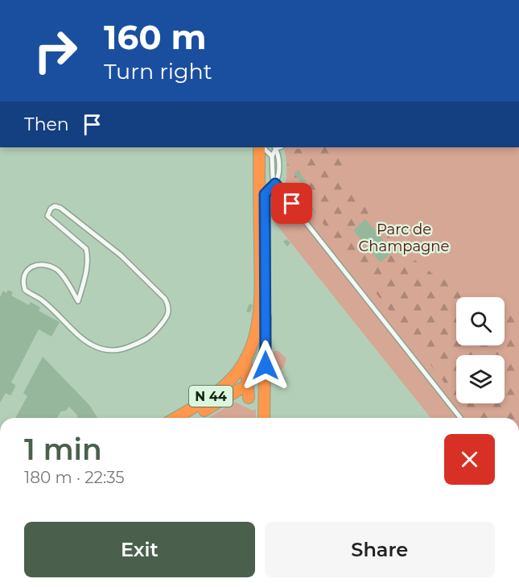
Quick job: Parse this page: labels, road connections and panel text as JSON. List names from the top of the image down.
{
  "streets": {
    "main road": ["N 44"]
  },
  "parks": ["Parc de Champagne"],
  "page": {
    "turn": ["160 m", "Turn right"],
    "then": "Then",
    "heading": ["1 min", "180 m · 22:35"],
    "buttons": ["Exit", "Share"]
  }
}
